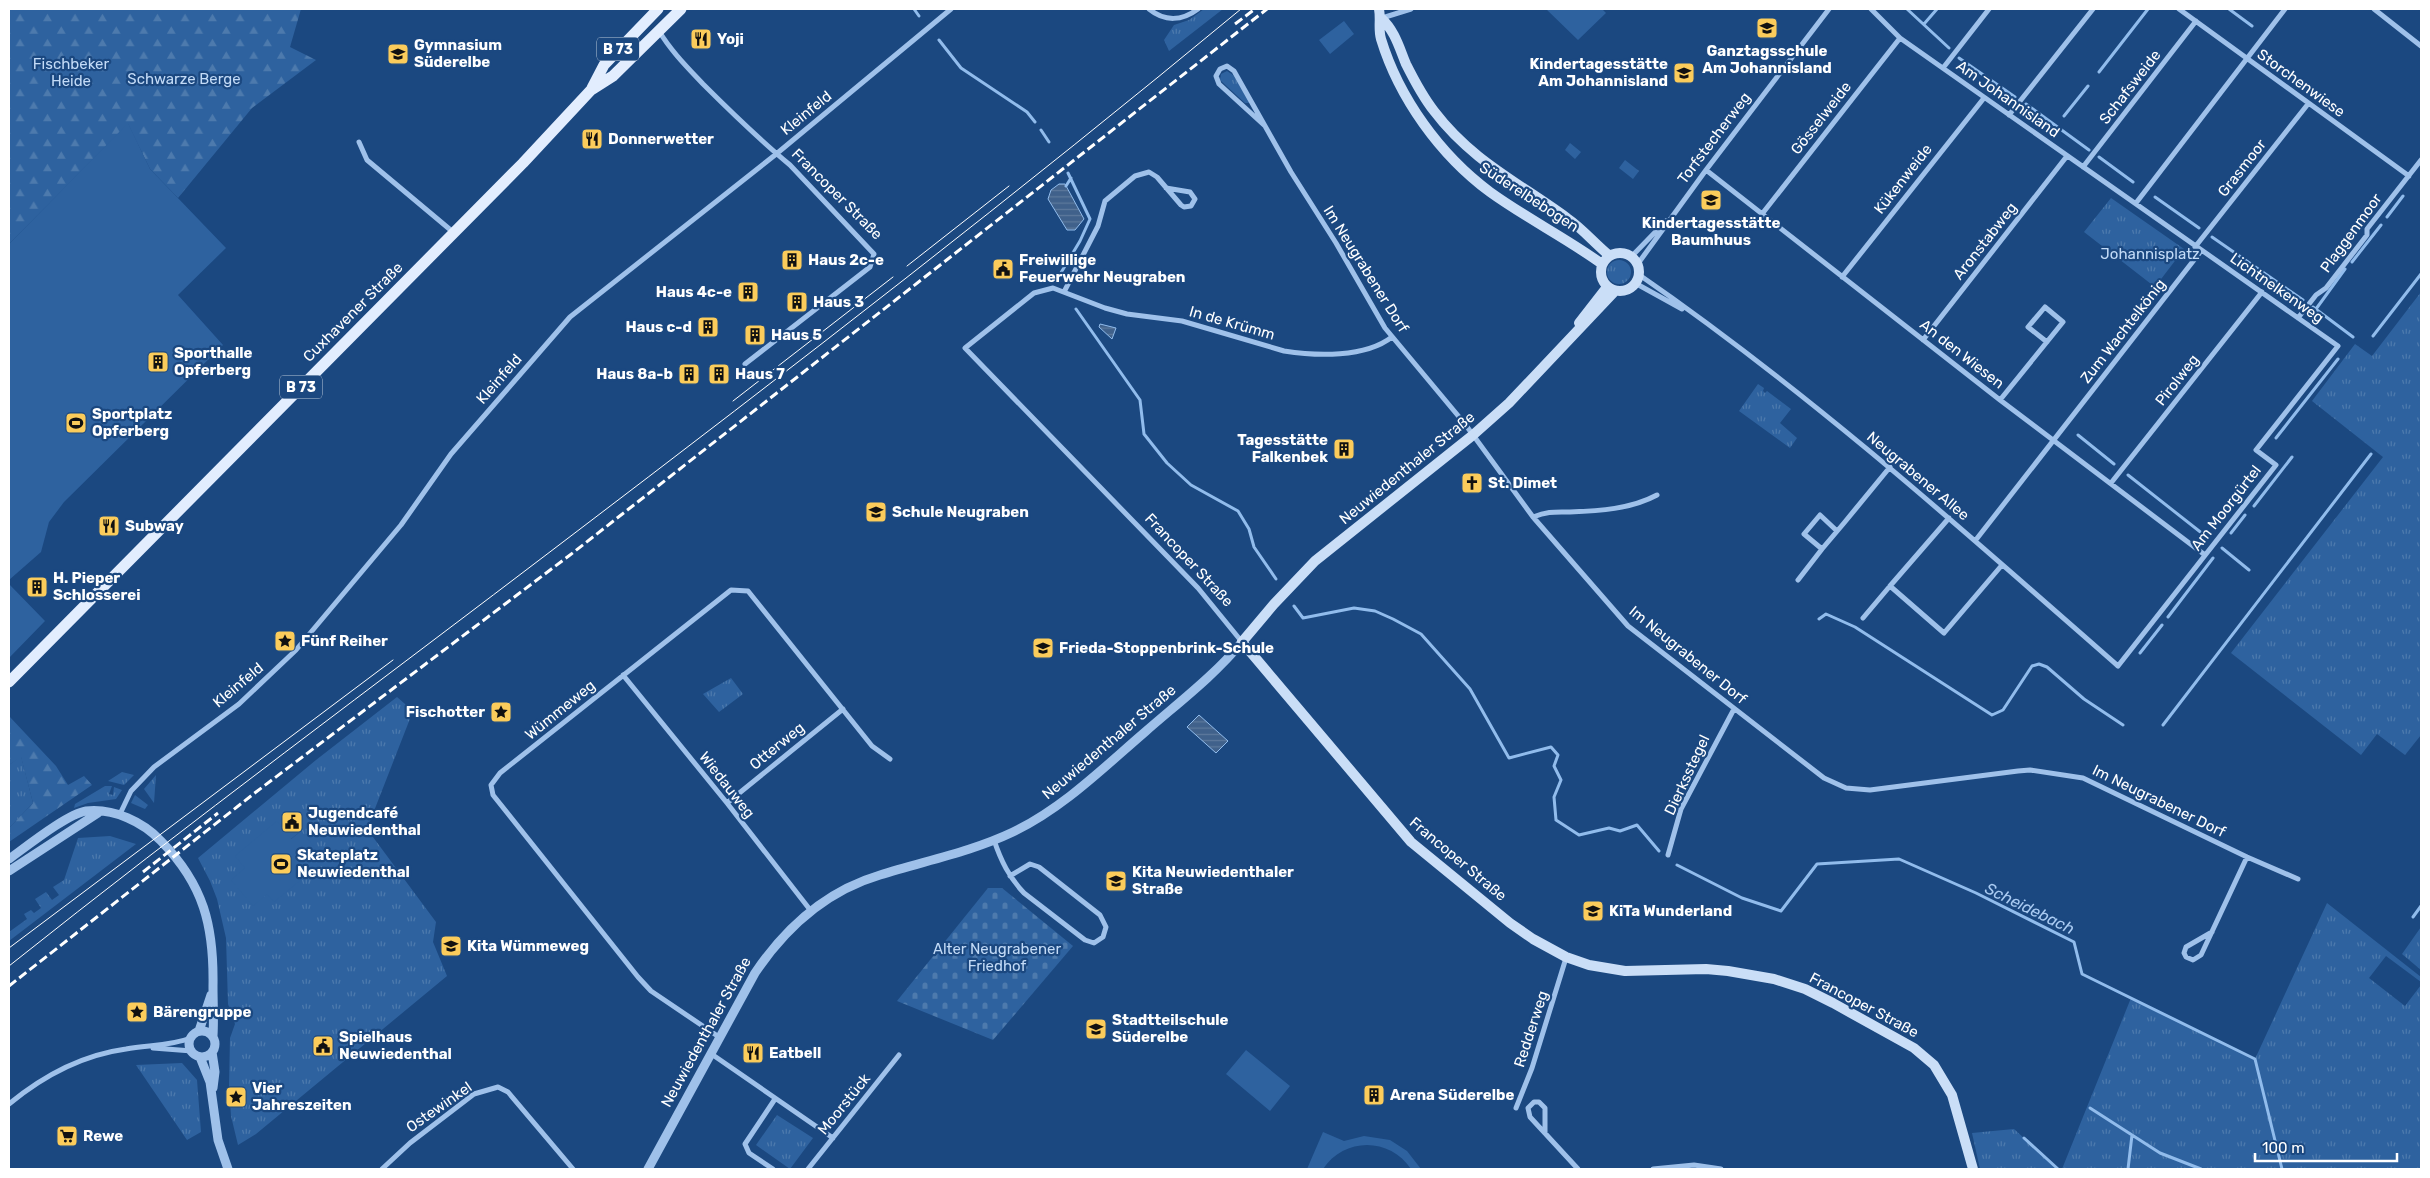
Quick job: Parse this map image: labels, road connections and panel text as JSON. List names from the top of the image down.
{
  "streets": {
    "main road": [
      "B 73",
      "Francoper Straße",
      "Süderelbebogen",
      "Cuxhavener Straße",
      "Neuwiedenthaler Straße"
    ],
    "street": [
      "Storchenwiese",
      "Schafsweide",
      "Am Johannisland",
      "Kleinfeld",
      "Gösselweide",
      "Torfstecherweg",
      "Grasmoor",
      "Kükenweide",
      "Plaggenmoor",
      "Aronstabweg",
      "Im Neugrabener Dorf",
      "Lichtnelkenweg",
      "In de Krümm",
      "Zum Wachtelkönig",
      "An den Wiesen",
      "Pirolweg",
      "Neugrabener Allee",
      "Am Moorgürtel",
      "Wümmeweg",
      "Otterweg",
      "Dierksstegel",
      "Wiedauweg",
      "Redderweg",
      "Moorstück",
      "Ostewinkel"
    ]
  },
  "crossings": [
    ["Storchenwiese", "Schafsweide"],
    ["Storchenwiese", "Grasmoor"],
    ["Storchenwiese", "Plaggenmoor"],
    ["Schafsweide", "Am Johannisland"],
    ["Am Johannisland", "Gösselweide"],
    ["Am Johannisland", "Kükenweide"],
    ["Am Johannisland", "Aronstabweg"],
    ["Kleinfeld", "Francoper Straße"],
    ["Gösselweide", "An den Wiesen"],
    ["Torfstecherweg", "Süderelbebogen"],
    ["Torfstecherweg", "An den Wiesen"],
    ["Torfstecherweg", "Neuwiedenthaler Straße"],
    ["Torfstecherweg", "Neugrabener Allee"],
    ["Kükenweide", "An den Wiesen"],
    ["Francoper Straße", "Cuxhavener Straße"],
    ["Francoper Straße", "In de Krümm"],
    ["Francoper Straße", "Neuwiedenthaler Straße"],
    ["Francoper Straße", "Redderweg"],
    ["Süderelbebogen", "Neuwiedenthaler Straße"],
    ["Süderelbebogen", "Neugrabener Allee"],
    ["Plaggenmoor", "Lichtnelkenweg"],
    ["Aronstabweg", "An den Wiesen"],
    ["Im Neugrabener Dorf", "In de Krümm"],
    ["Im Neugrabener Dorf", "Neuwiedenthaler Straße"],
    ["Im Neugrabener Dorf", "Dierksstegel"],
    ["Lichtnelkenweg", "Zum Wachtelkönig"],
    ["Lichtnelkenweg", "Pirolweg"],
    ["Lichtnelkenweg", "Am Moorgürtel"],
    ["Zum Wachtelkönig", "An den Wiesen"],
    ["Zum Wachtelkönig", "Neugrabener Allee"],
    ["An den Wiesen", "Pirolweg"],
    ["An den Wiesen", "Am Moorgürtel"],
    ["Neuwiedenthaler Straße", "Neugrabener Allee"],
    ["Neuwiedenthaler Straße", "Wümmeweg"],
    ["Neuwiedenthaler Straße", "Wiedauweg"],
    ["Neugrabener Allee", "Am Moorgürtel"],
    ["Wümmeweg", "Otterweg"],
    ["Wümmeweg", "Wiedauweg"],
    ["Otterweg", "Wiedauweg"]
  ],
  "water": ["Scheidebach"],
  "parks": [
    "Fischbeker Heide",
    "Schwarze Berge",
    "Johannisplatz",
    "Alter Neugrabener Friedhof"
  ],
  "places": {
    "school or university": [
      "Ganztagsschule Am Johannisland",
      "Gymnasium Süderelbe",
      "Kindertagesstätte Am Johannisland",
      "Kindertagesstätte Baumhuus",
      "Schule Neugraben",
      "Frieda-Stoppenbrink-Schule",
      "Kita Neuwiedenthaler Straße",
      "KiTa Wunderland",
      "Kita Wümmeweg",
      "Stadtteilschule Süderelbe"
    ],
    "restaurant": [
      "Yoji",
      "Donnerwetter",
      "Subway",
      "Eatbell"
    ],
    "building": [
      "Haus 2c-e",
      "Haus 4c-e",
      "Haus 3",
      "Haus c-d",
      "Haus 5",
      "Sporthalle Opferberg",
      "Haus 8a-b",
      "Haus 7",
      "Tagesstätte Falkenbek",
      "H. Pieper Schlosserei",
      "Arena Süderelbe"
    ],
    "public building": ["Freiwillige Feuerwehr Neugraben", "Jugendcafé Neuwiedenthal", "Spielhaus Neuwiedenthal"],
    "sports": ["Sportplatz Opferberg", "Skateplatz Neuwiedenthal"],
    "church": ["St. Dimet"],
    "place": [
      "Fünf Reiher",
      "Fischotter",
      "Bärengruppe",
      "Vier Jahreszeiten"
    ],
    "supermarket": ["Rewe"]
  },
  "scale_bar": "100 m"
}
